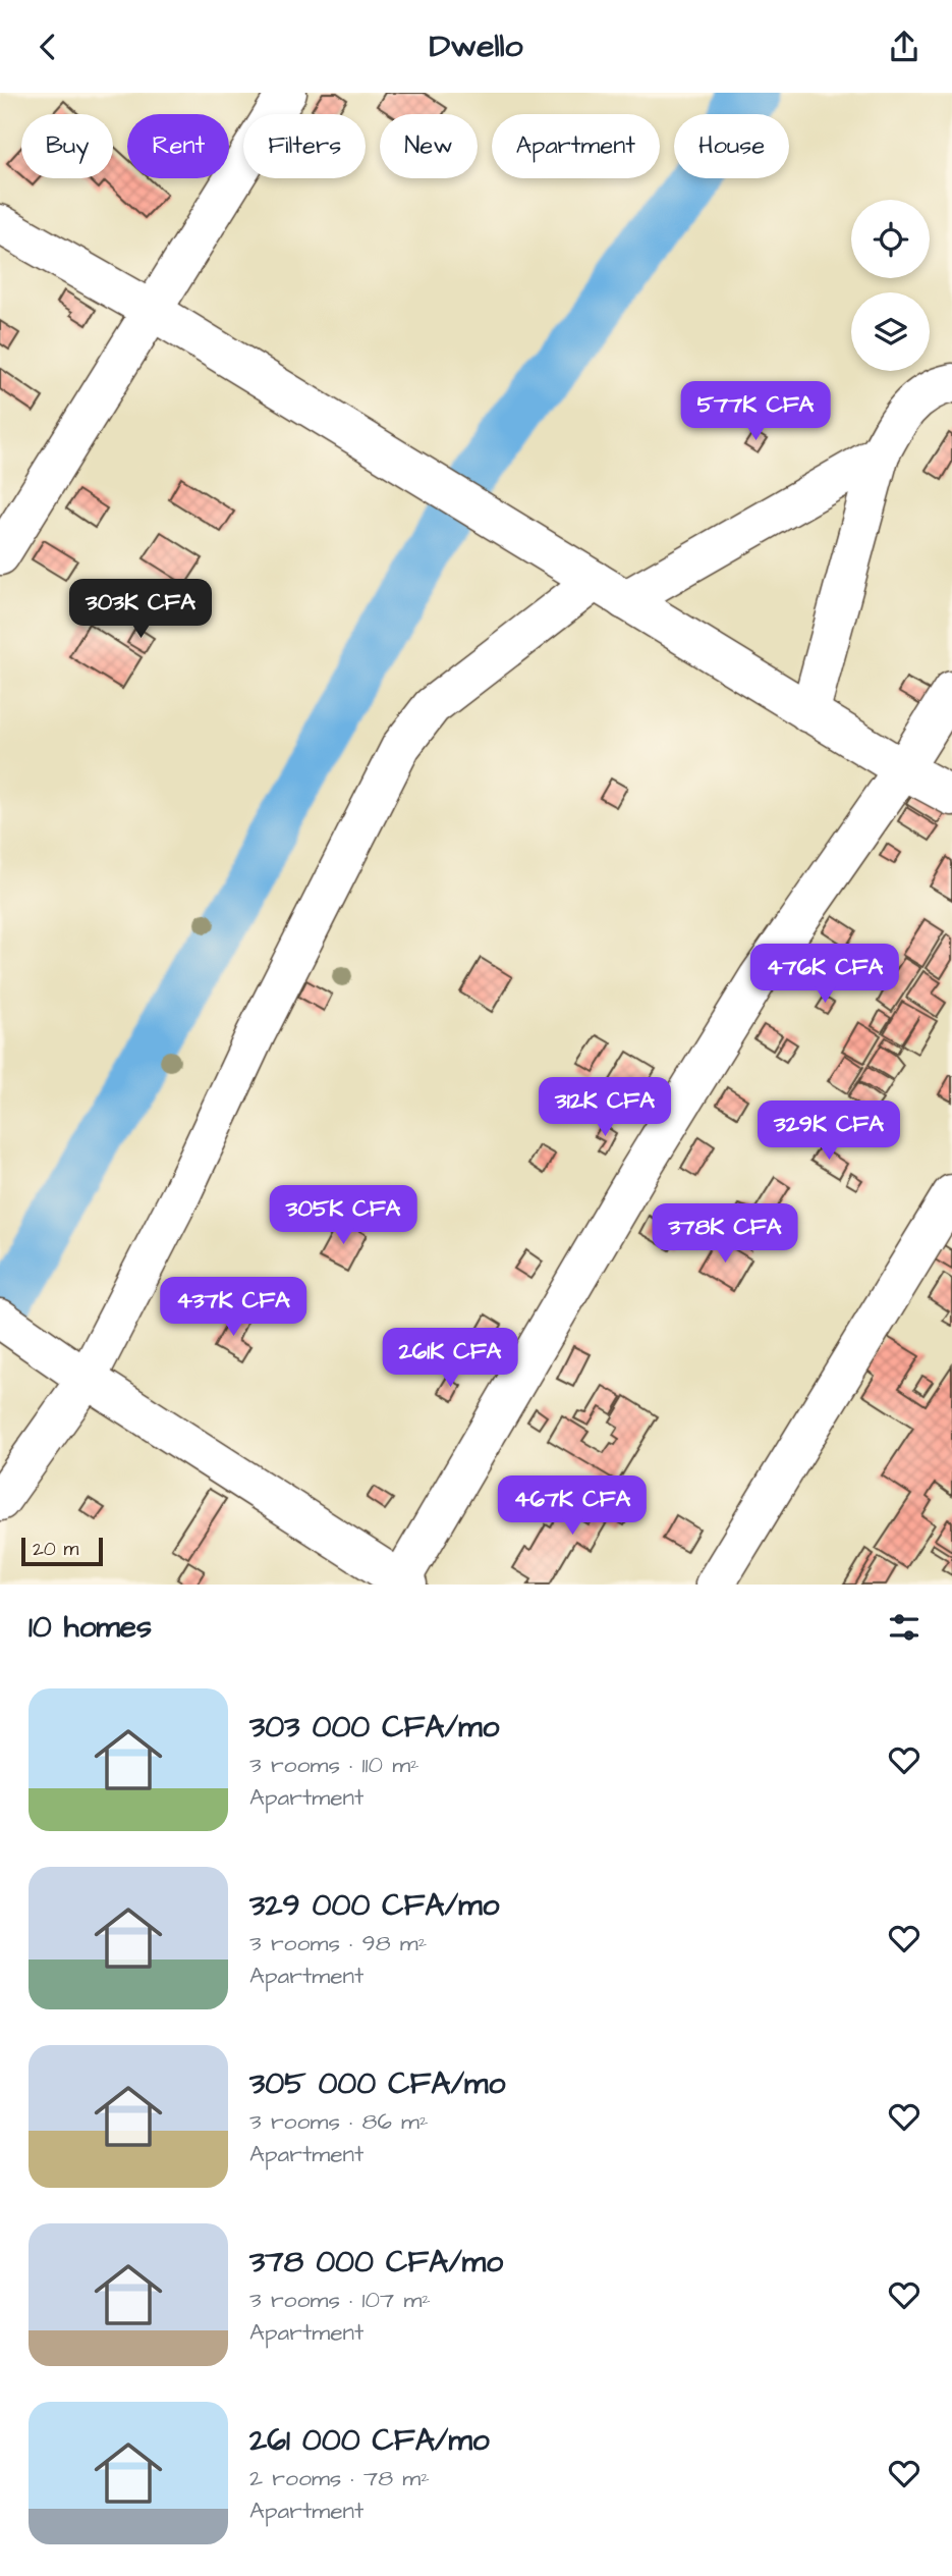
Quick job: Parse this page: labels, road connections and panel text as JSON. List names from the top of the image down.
{
  "scale_bar": "20 m",
  "page": {
    "header": "Dwello",
    "chip": [
      "Buy",
      "Rent",
      "Filters",
      "New",
      "Apartment",
      "House"
    ],
    "price": [
      "577K CFA",
      "303K CFA",
      "476K CFA",
      "312K CFA",
      "329K CFA",
      "305K CFA",
      "378K CFA",
      "437K CFA",
      "261K CFA",
      "467K CFA"
    ],
    "scale": "20 m",
    "heading": "10 homes",
    "list": [
      {
        "name": "303 000 CFA/mo",
        "note": "3 rooms · 110 m² · Apartment"
      },
      {
        "name": "329 000 CFA/mo",
        "note": "3 rooms · 98 m² · Apartment"
      },
      {
        "name": "305 000 CFA/mo",
        "note": "3 rooms · 86 m² · Apartment"
      },
      {
        "name": "378 000 CFA/mo",
        "note": "3 rooms · 107 m² · Apartment"
      },
      {
        "name": "261 000 CFA/mo",
        "note": "2 rooms · 78 m² · Apartment"
      }
    ]
  }
}
